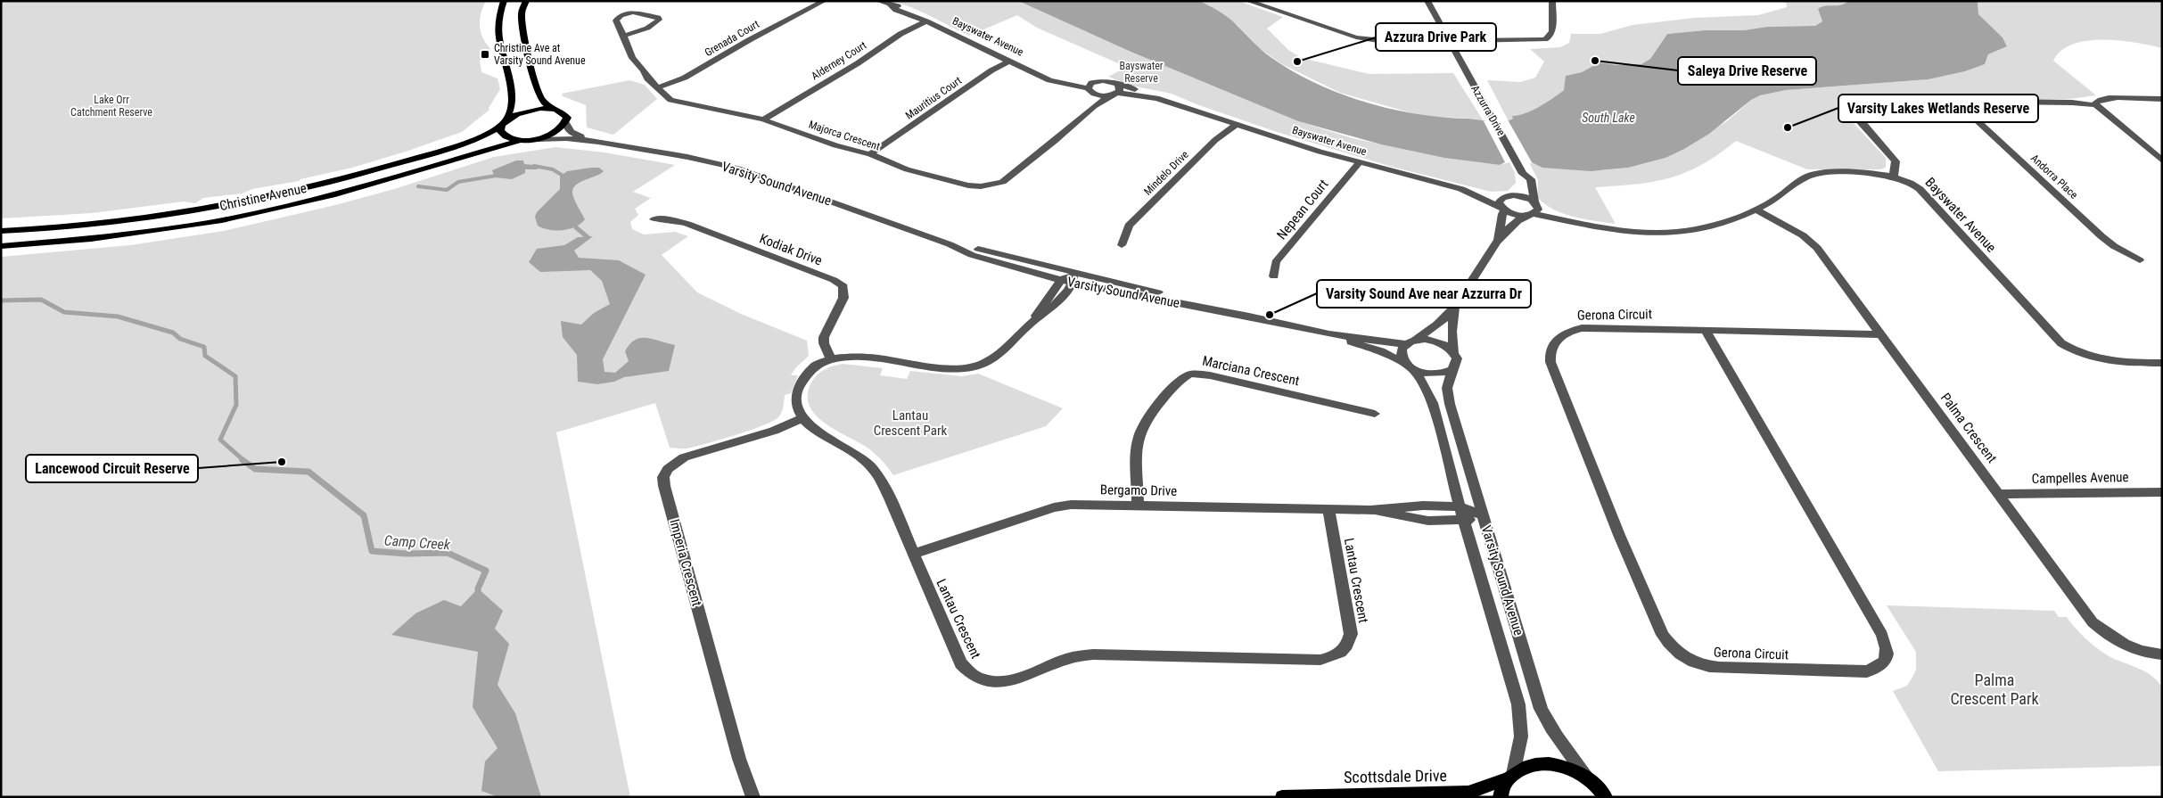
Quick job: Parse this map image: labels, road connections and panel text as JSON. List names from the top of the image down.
{
  "streets": {
    "main road": ["Christine Avenue", "Scottsdale Drive"],
    "street": [
      "Bayswater Avenue",
      "Grenada Court",
      "Alderney Court",
      "Mauritius Court",
      "Azzurra Drive",
      "Majorca Crescent",
      "Mindelo Drive",
      "Andorra Place",
      "Varsity Sound Avenue",
      "Nepean Court",
      "Kodiak Drive",
      "Gerona Circuit",
      "Marciana Crescent",
      "Palma Crescent",
      "Campelles Avenue",
      "Bergamo Drive",
      "Imperia Crescent",
      "Lantau Crescent"
    ]
  },
  "crossings": [
    ["Bayswater Avenue", "Alderney Court"],
    ["Bayswater Avenue", "Mauritius Court"],
    ["Bayswater Avenue", "Majorca Crescent"],
    ["Bayswater Avenue", "Mindelo Drive"],
    ["Bayswater Avenue", "Nepean Court"],
    ["Bayswater Avenue", "Palma Crescent"],
    ["Grenada Court", "Majorca Crescent"],
    ["Alderney Court", "Majorca Crescent"],
    ["Mauritius Court", "Majorca Crescent"],
    ["Varsity Sound Avenue", "Bergamo Drive"],
    ["Varsity Sound Avenue", "Scottsdale Drive"],
    ["Gerona Circuit", "Palma Crescent"],
    ["Marciana Crescent", "Bergamo Drive"],
    ["Palma Crescent", "Campelles Avenue"],
    ["Bergamo Drive", "Lantau Crescent"],
    ["Imperia Crescent", "Lantau Crescent"]
  ],
  "water": ["South Lake", "Camp Creek"],
  "parks": [
    "Bayswater Reserve",
    "Lake Orr Catchment Reserve",
    "Lantau Crescent Park",
    "Palma Crescent Park"
  ],
  "places": {
    "transit": ["Christine Ave at Varsity Sound Avenue"],
    "other": [
      "Saleya Drive Reserve",
      "Azzura Drive Park",
      "Varsity Lakes Wetlands Reserve",
      "Varsity Sound Ave near Azzurra Dr",
      "Lancewood Circuit Reserve"
    ]
  }
}
